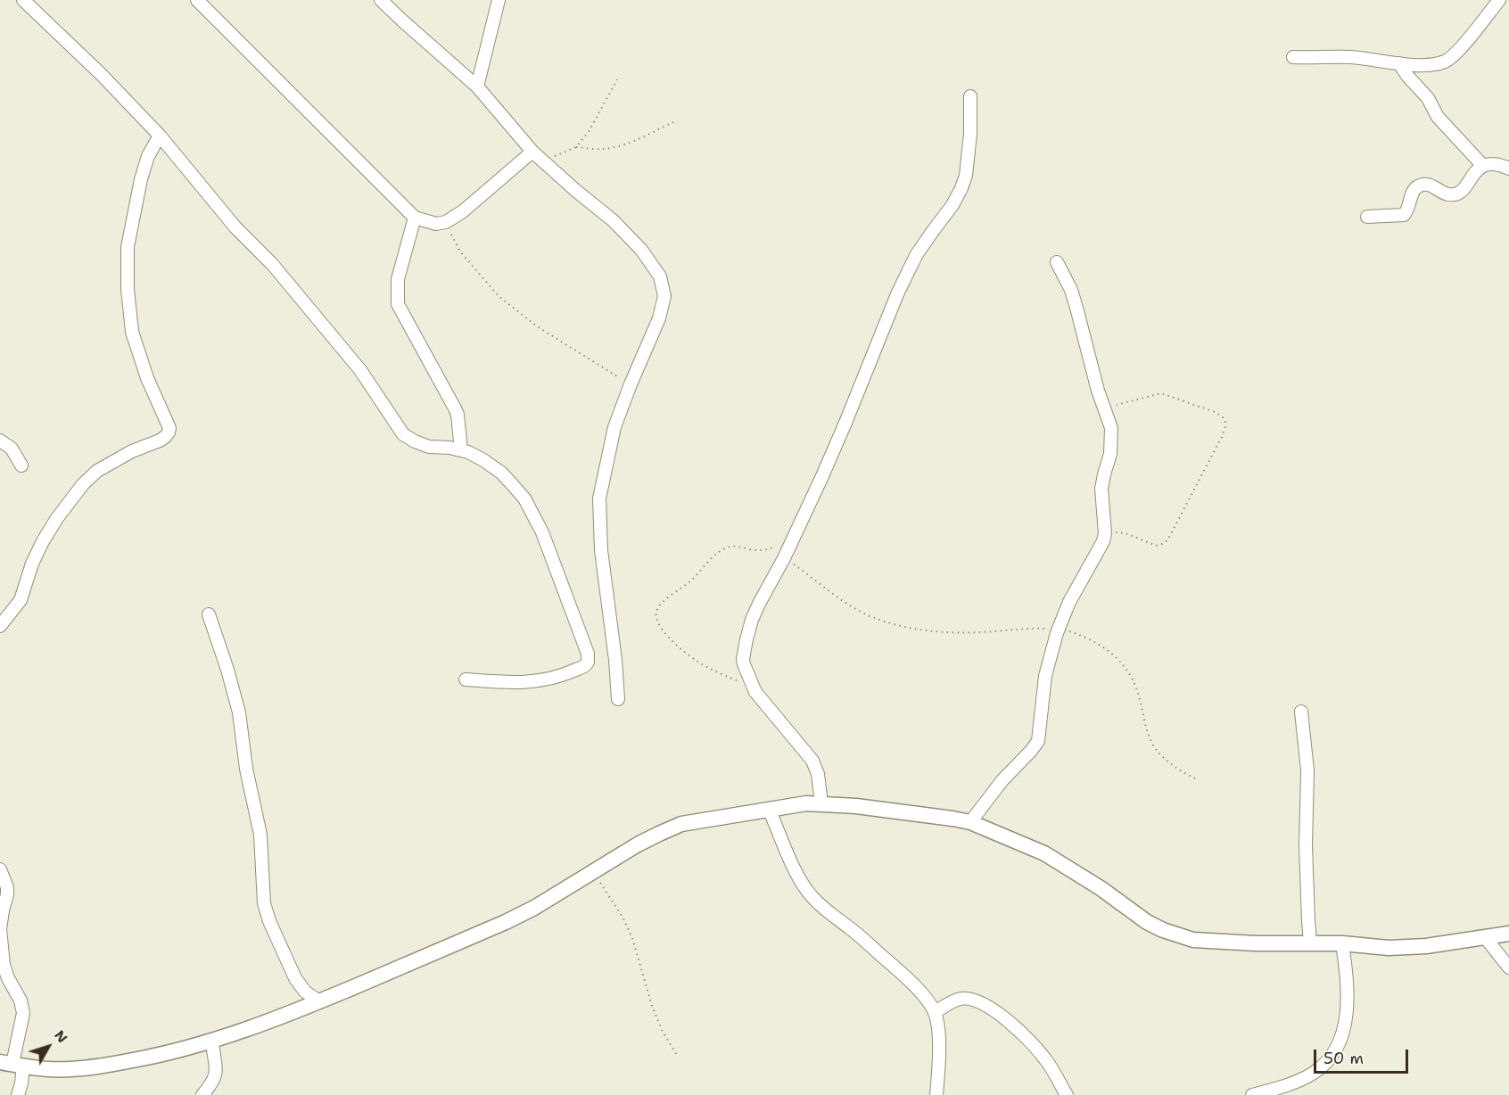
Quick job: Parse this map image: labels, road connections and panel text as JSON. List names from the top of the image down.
{
  "scale_bar": "50 m",
  "north": "top right"
}
